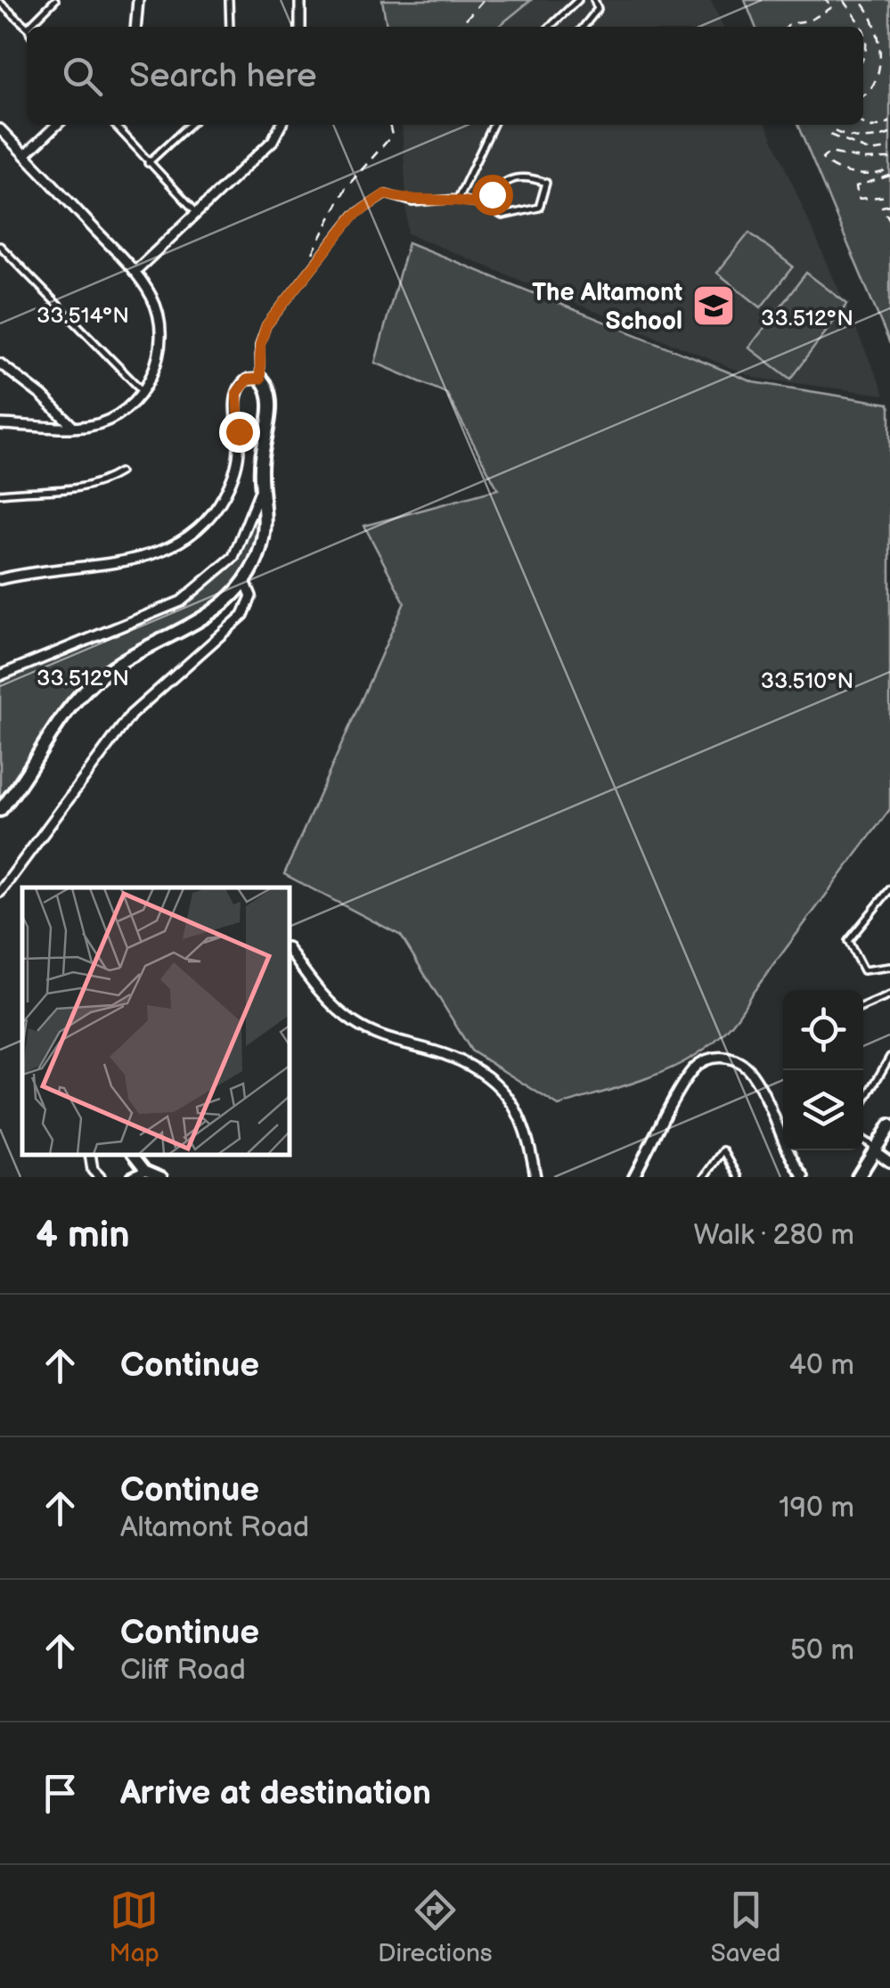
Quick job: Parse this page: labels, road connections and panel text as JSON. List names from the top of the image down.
{
  "places": {
    "school or university": ["The Altamont School"]
  },
  "page": {
    "search": "Search here",
    "heading": ["4 min", "Walk · 280 m"],
    "list": [
      ["Continue", "40 m"],
      ["Continue", "Altamont Road", "190 m"],
      ["Continue", "Cliff Road", "50 m"],
      "Arrive at destination"
    ],
    "nav": ["Map", "Directions", "Saved"]
  },
  "coordinates": ["33.514°N", "33.512°N", "33.510°N"]
}
